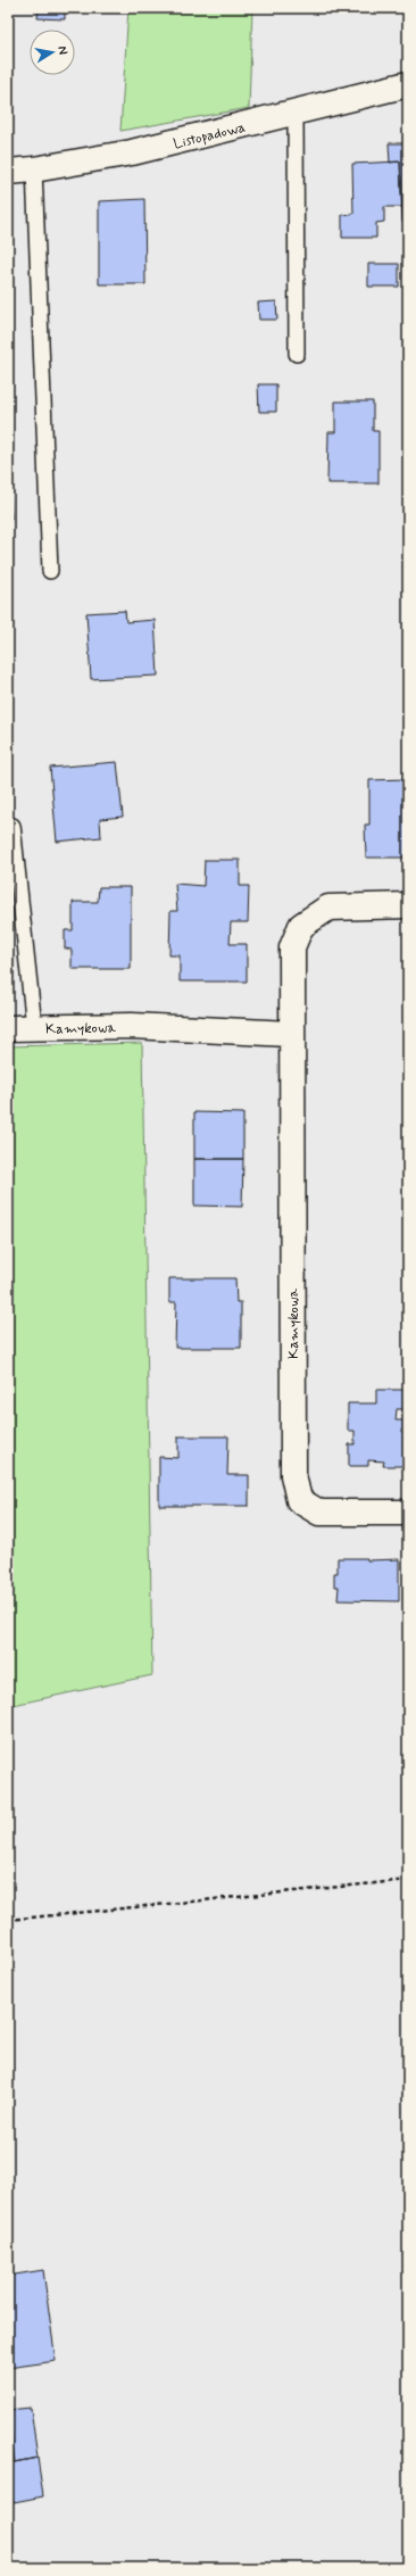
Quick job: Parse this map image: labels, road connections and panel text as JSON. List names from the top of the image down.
{
  "streets": {
    "street": ["Listopadowa", "Kamykowa"]
  },
  "north": "right"
}
